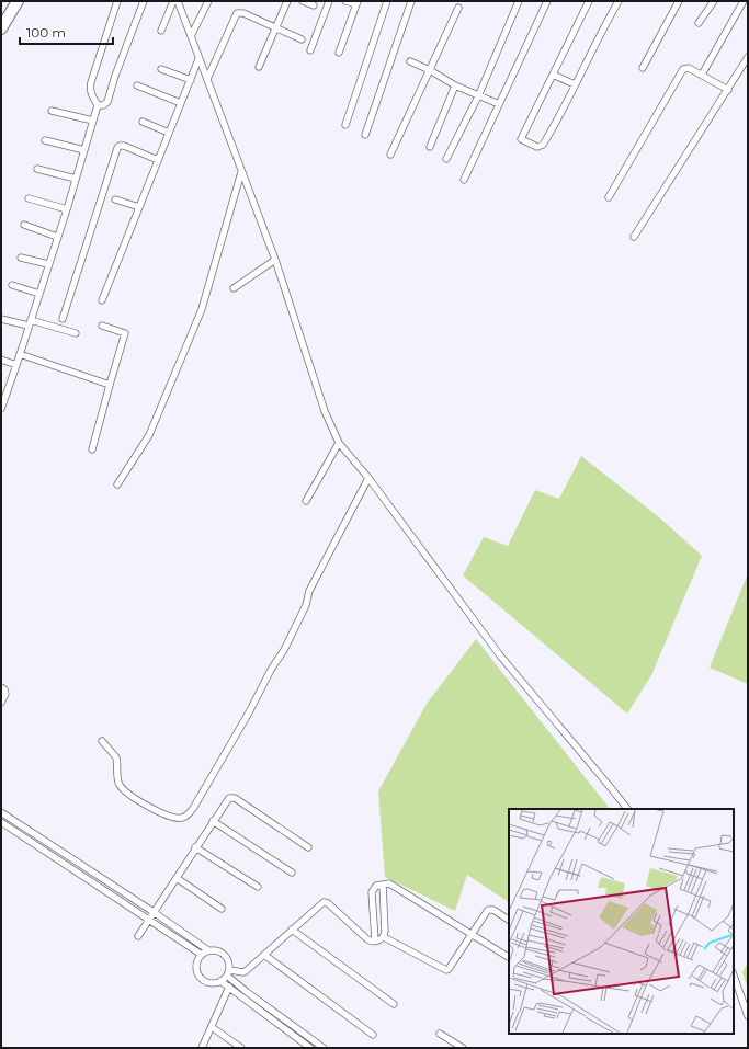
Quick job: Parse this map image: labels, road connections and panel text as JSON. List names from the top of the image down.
{
  "scale_bar": "100 m"
}
